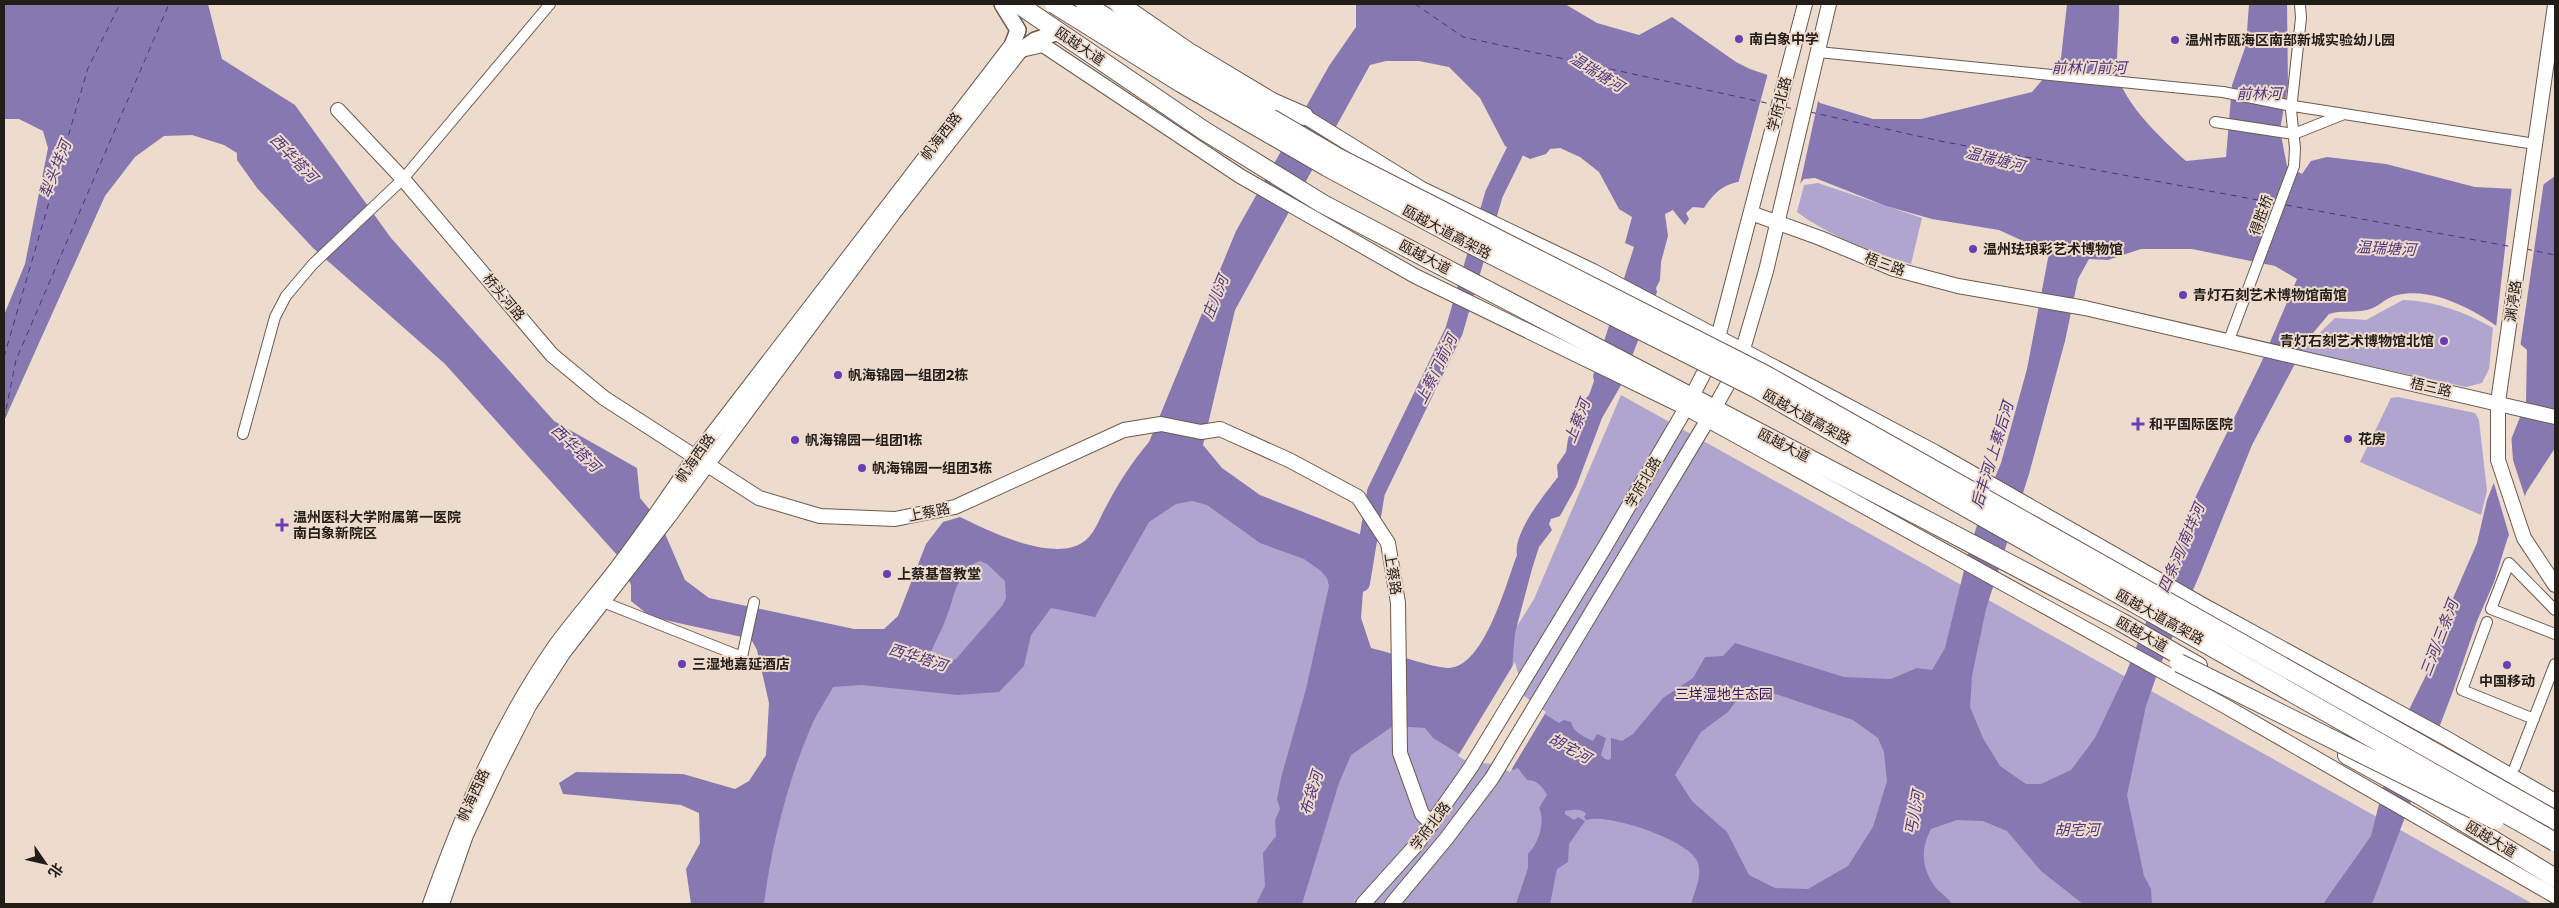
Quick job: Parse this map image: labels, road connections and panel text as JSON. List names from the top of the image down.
{
  "streets": {
    "highway": ["瓯越大道", "瓯越大道高架路"],
    "street": [
      "学府北路",
      "帆海西路",
      "得胜桥",
      "梧三路",
      "桥头河路",
      "渊渟路",
      "上蔡路"
    ]
  },
  "crossings": [
    ["瓯越大道", "学府北路"],
    ["学府北路", "梧三路"],
    ["学府北路", "上蔡路"],
    ["帆海西路", "桥头河路"],
    ["帆海西路", "上蔡路"],
    ["得胜桥", "梧三路"],
    ["梧三路", "渊渟路"],
    ["桥头河路", "上蔡路"]
  ],
  "water": [
    "前林门前河",
    "温瑞塘河",
    "前林河",
    "西华塔河",
    "犁头垟河",
    "庄儿河",
    "上蔡门前河",
    "上蔡河",
    "后丰河/上蔡后河",
    "四条河/南垟河",
    "三河/三条河",
    "胡宅河",
    "布袋河",
    "丐儿河"
  ],
  "parks": ["三垟湿地生态园"],
  "places": {
    "other": [
      "南白象中学",
      "温州市瓯海区南部新城实验幼儿园",
      "温州珐琅彩艺术博物馆",
      "青灯石刻艺术博物馆南馆",
      "青灯石刻艺术博物馆北馆",
      "帆海锦园一组团2栋",
      "花房",
      "帆海锦园一组团1栋",
      "帆海锦园一组团3栋",
      "上蔡基督教堂",
      "三湿地嘉延酒店",
      "中国移动"
    ],
    "health": ["和平国际医院", "温州医科大学附属第一医院 南白象新院区"]
  },
  "north": "bottom right"
}
